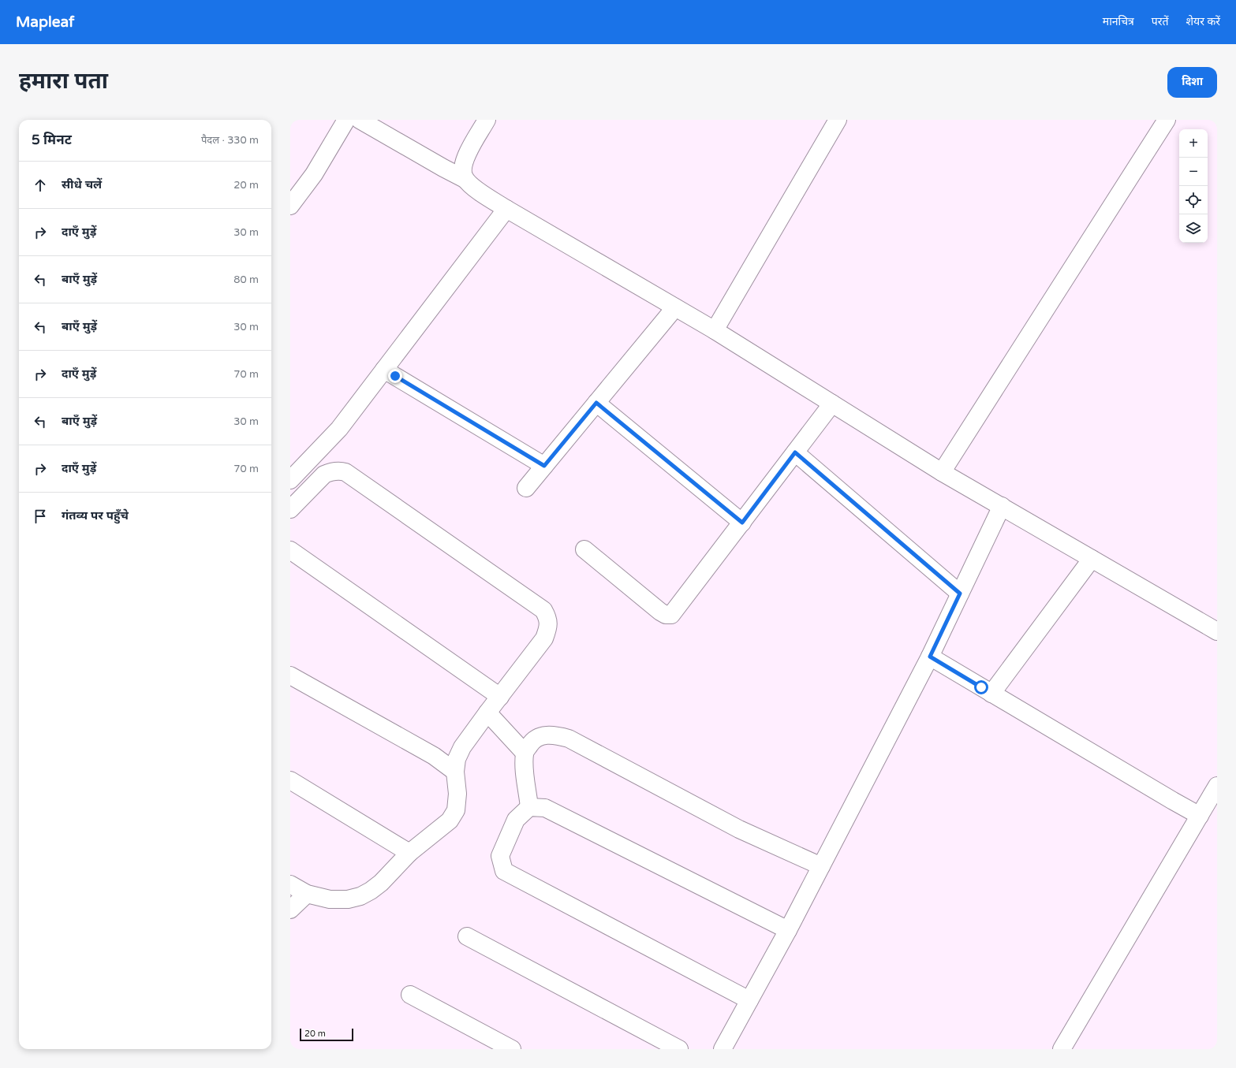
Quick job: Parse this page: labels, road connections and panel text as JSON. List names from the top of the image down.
{
  "scale_bar": "20 m",
  "page": {
    "header": "Mapleaf",
    "nav": ["मानचित्र", "परतें", "शेयर करें"],
    "buttons": "दिशा",
    "title": "हमारा पता",
    "heading": ["5 मिनट", "पैदल · 330 m"],
    "map_buttons": ["+", "−"],
    "list": [
      ["सीधे चलें", "20 m"],
      ["दाएँ मुड़ें", "30 m"],
      ["बाएँ मुड़ें", "80 m"],
      ["बाएँ मुड़ें", "30 m"],
      ["दाएँ मुड़ें", "70 m"],
      ["बाएँ मुड़ें", "30 m"],
      ["दाएँ मुड़ें", "70 m"],
      "गंतव्य पर पहुँचे"
    ],
    "scale": "20 m"
  }
}
